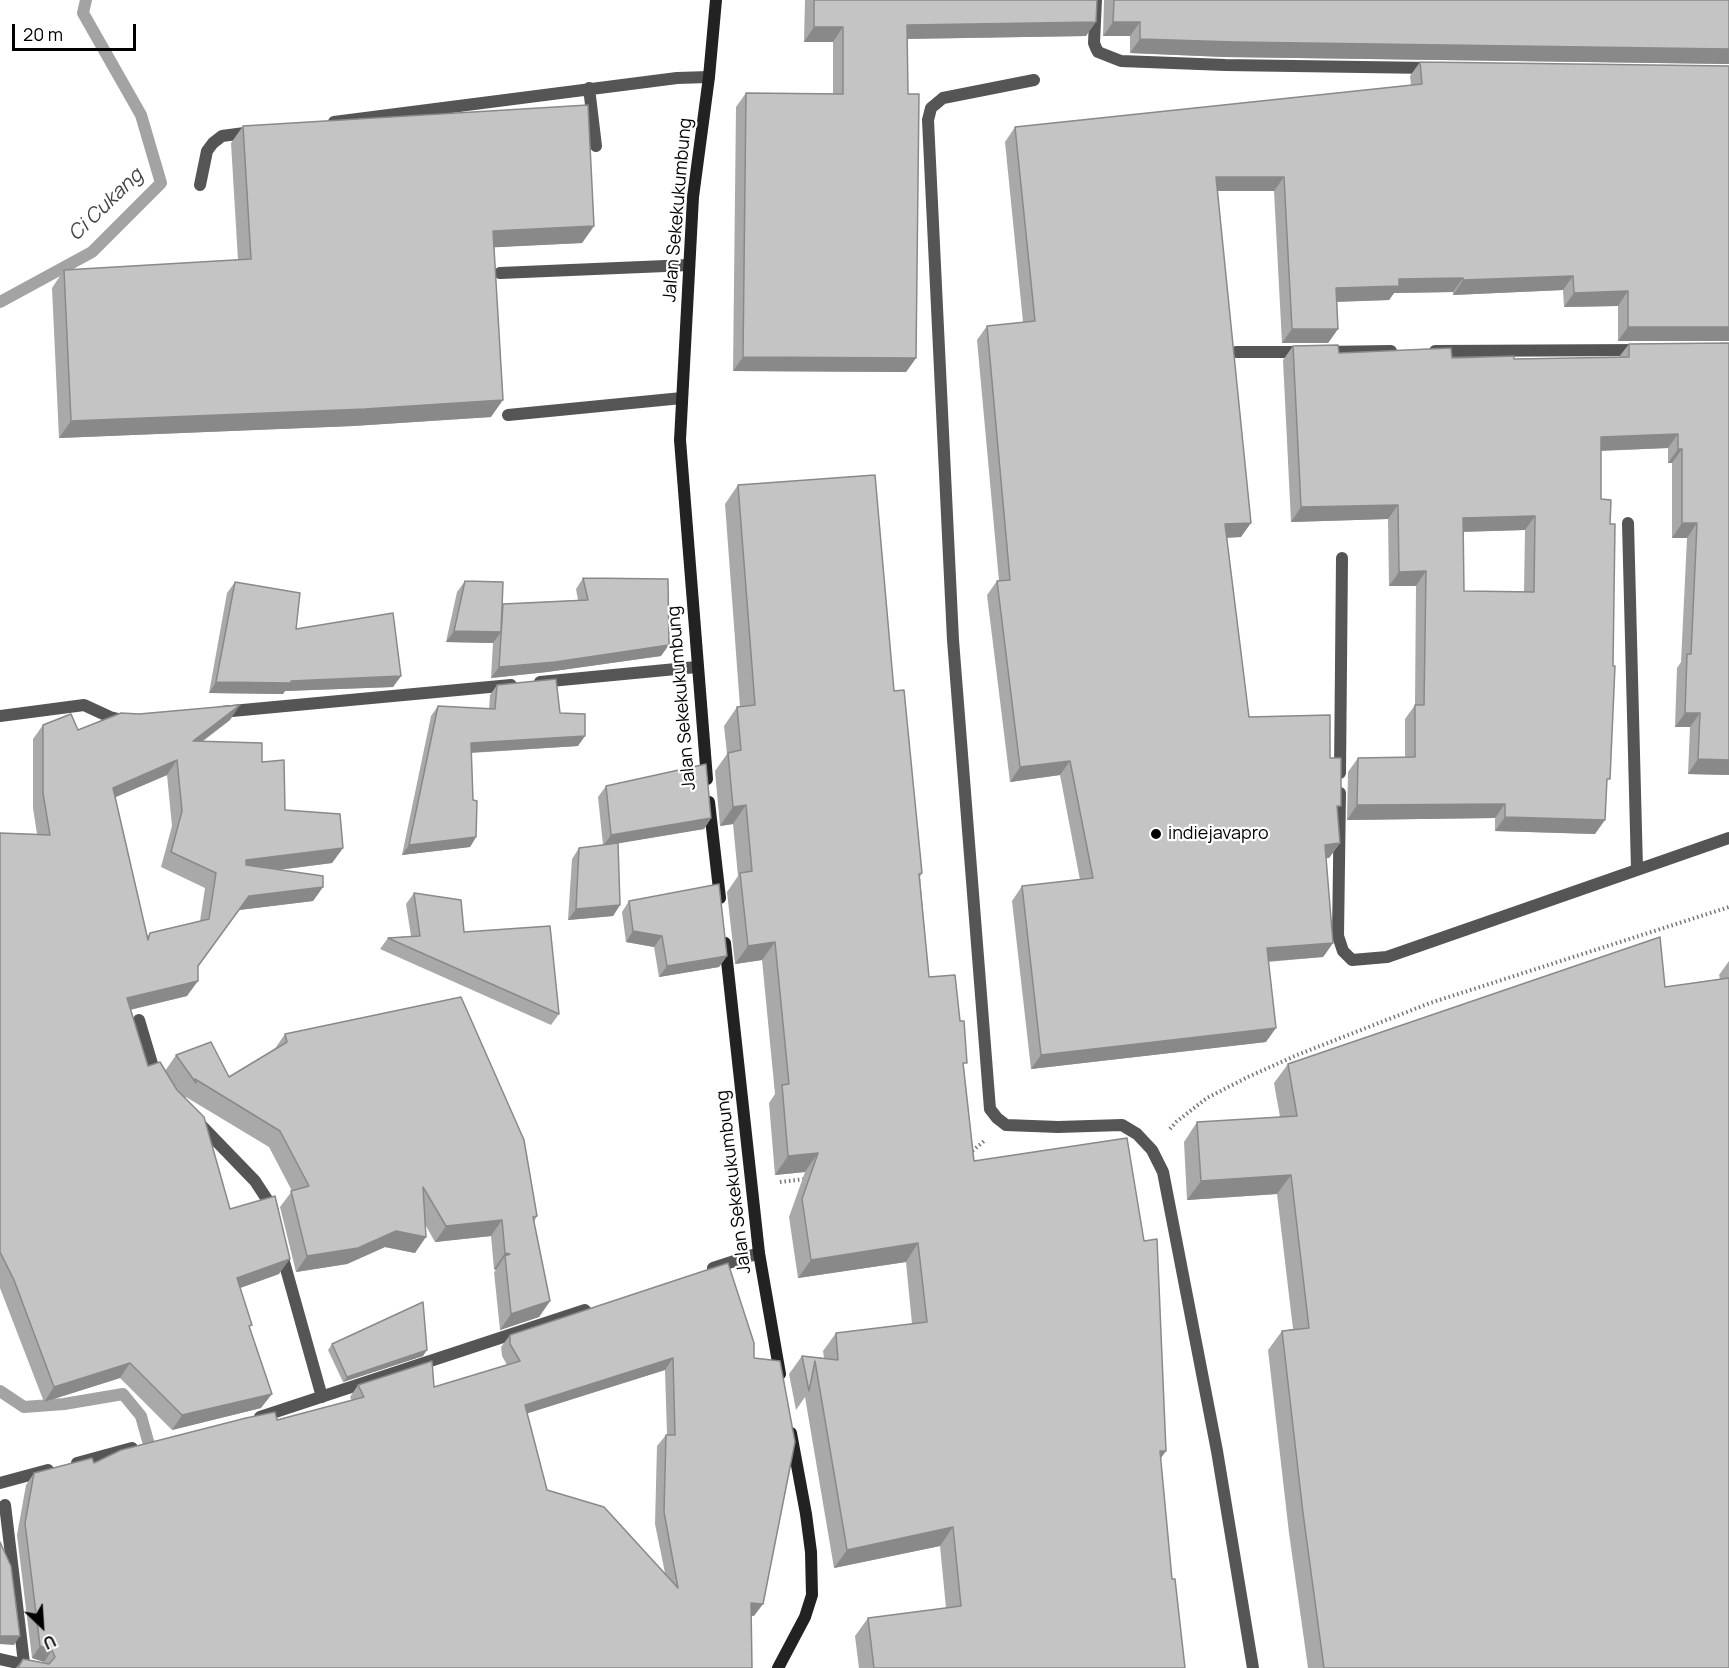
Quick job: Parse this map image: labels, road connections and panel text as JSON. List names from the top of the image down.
{
  "streets": {
    "street": ["Jalan Sekekukumbung"]
  },
  "water": ["Ci Cukang"],
  "places": ["indiejavapro"],
  "scale_bar": "20 m",
  "north": "bottom right"
}
